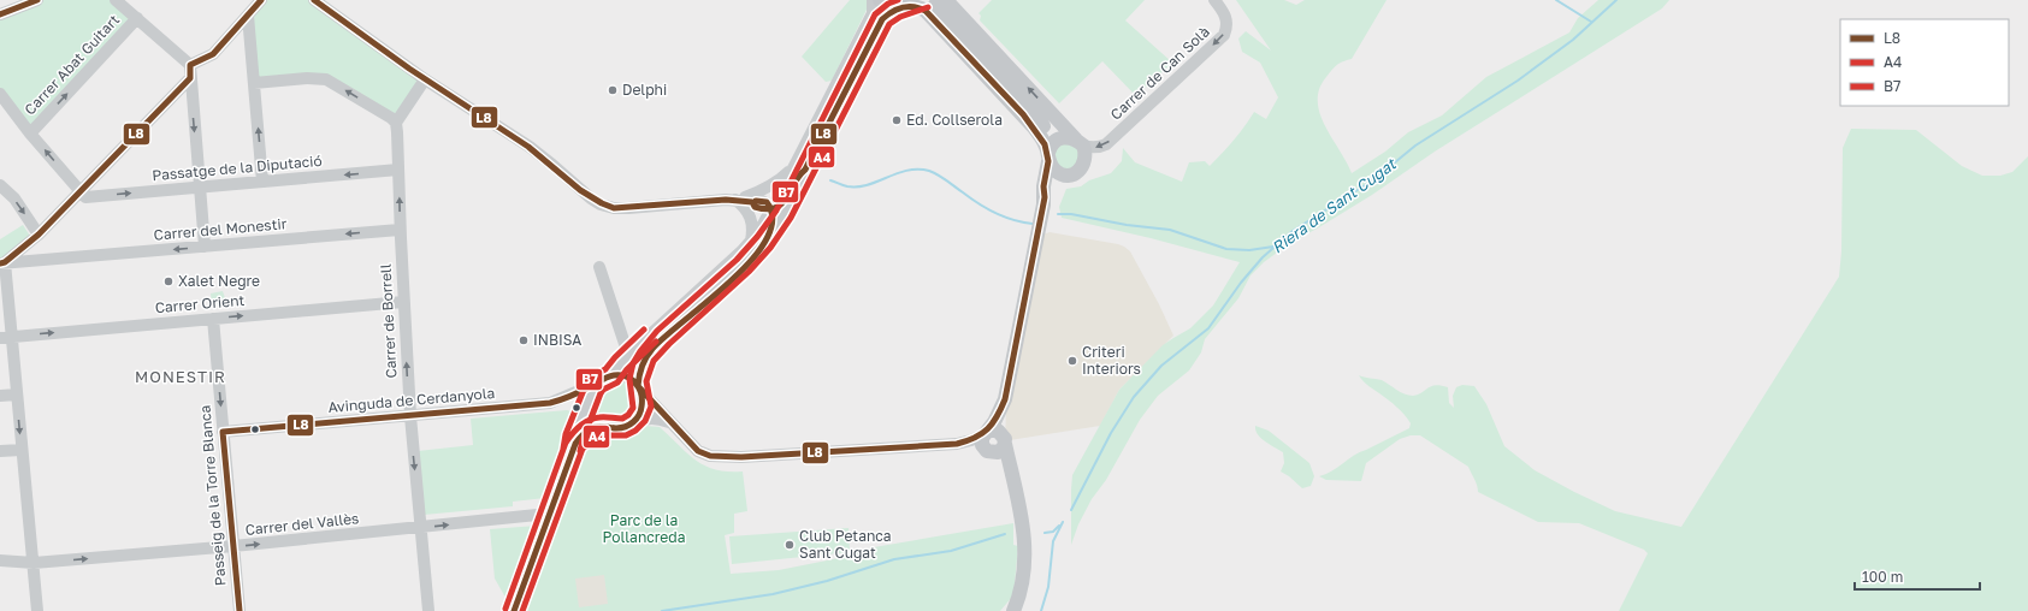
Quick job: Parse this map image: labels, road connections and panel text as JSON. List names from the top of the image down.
{
  "streets": {
    "street": [
      "Carrer Abat Guitart",
      "Carrer de Can Solà",
      "Passatge de la Diputació",
      "Carrer del Monestir",
      "Carrer Orient",
      "Carrer de Borrell",
      "Avinguda de Cerdanyola",
      "Passeig de la Torre Blanca",
      "Carrer del Vallès"
    ]
  },
  "crossings": [
    ["Passatge de la Diputació", "Carrer de Borrell"],
    ["Carrer del Monestir", "Carrer de Borrell"],
    ["Carrer Orient", "Carrer de Borrell"],
    ["Carrer Orient", "Passeig de la Torre Blanca"],
    ["Carrer de Borrell", "Avinguda de Cerdanyola"],
    ["Carrer de Borrell", "Carrer del Vallès"],
    ["Avinguda de Cerdanyola", "Passeig de la Torre Blanca"],
    ["Passeig de la Torre Blanca", "Carrer del Vallès"]
  ],
  "one_way": [
    "Carrer de Can Solà",
    "Carrer del Monestir",
    "Carrer Orient",
    "Passeig de la Torre Blanca",
    "Carrer del Vallès"
  ],
  "districts": ["MONESTIR"],
  "water": ["Riera de Sant Cugat"],
  "parks": ["Parc de la Pollancreda"],
  "places": [
    "Delphi",
    "Ed. Collserola",
    "Xalet Negre",
    "INBISA",
    "Criteri Interiors",
    "Club Petanca Sant Cugat"
  ],
  "lines": ["transit line L8", "transit line B7", "transit line A4"],
  "legend": ["L8", "A4", "B7"],
  "scale_bar": "100 m"
}
